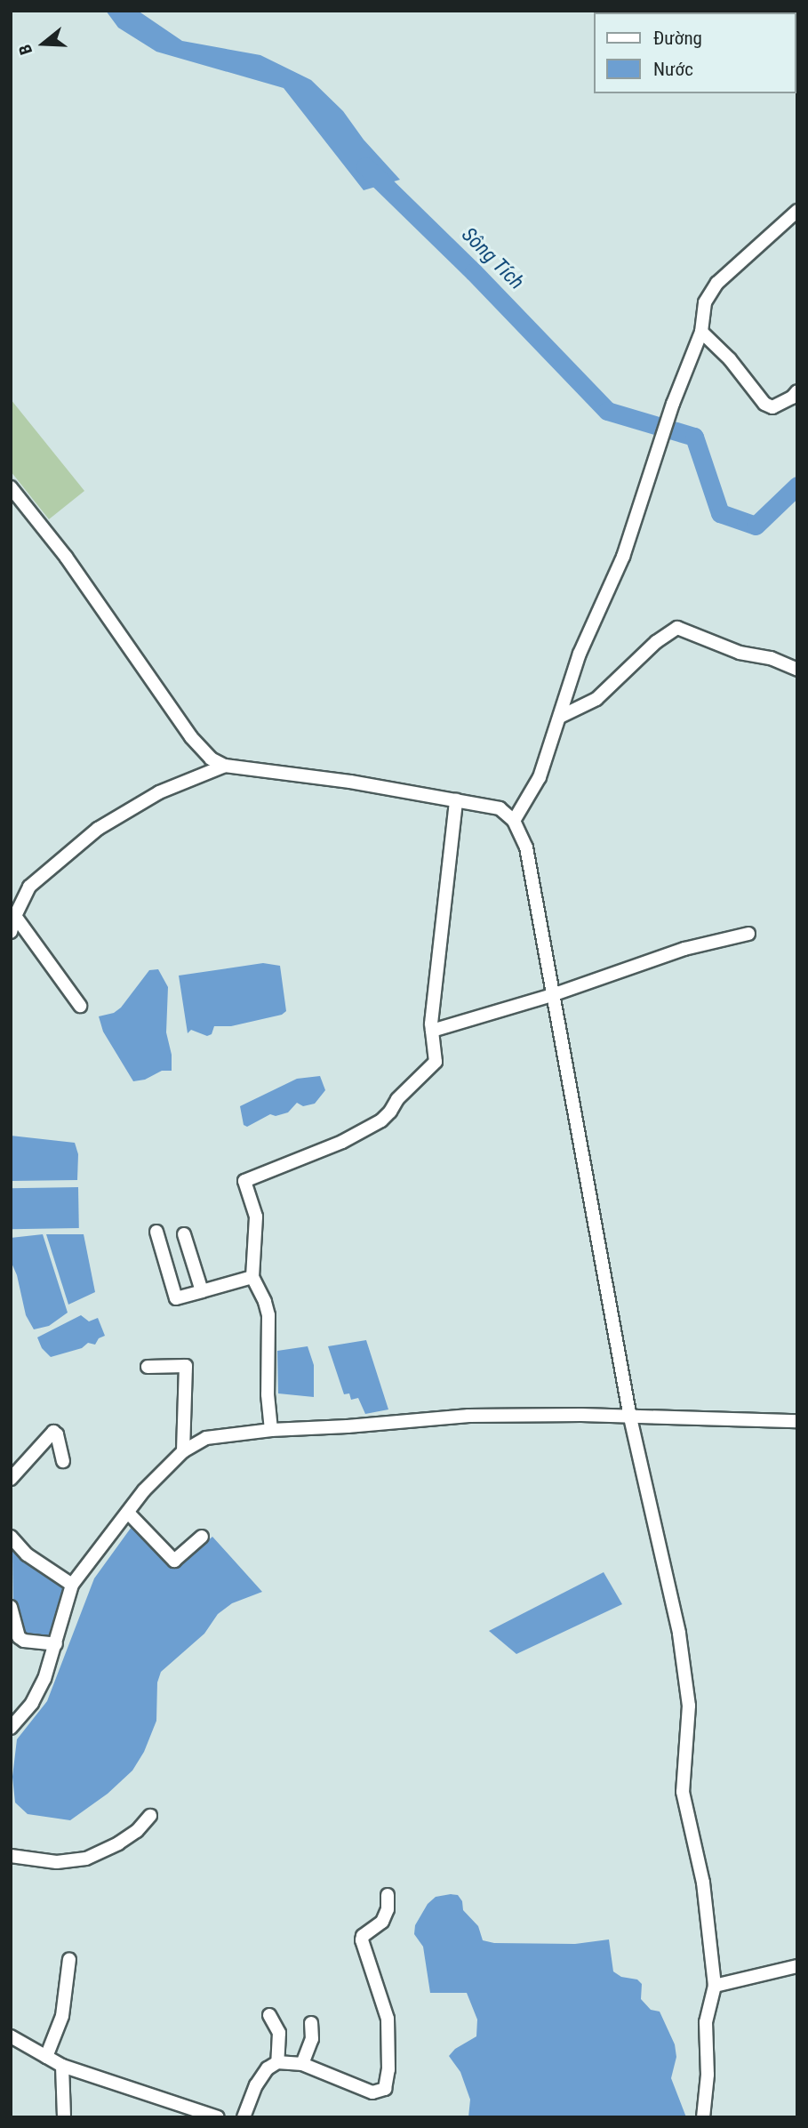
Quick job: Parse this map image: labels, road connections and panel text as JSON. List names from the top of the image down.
{
  "water": ["Sông Tích"],
  "legend": ["Đường", "Nước"],
  "north": "left"
}
